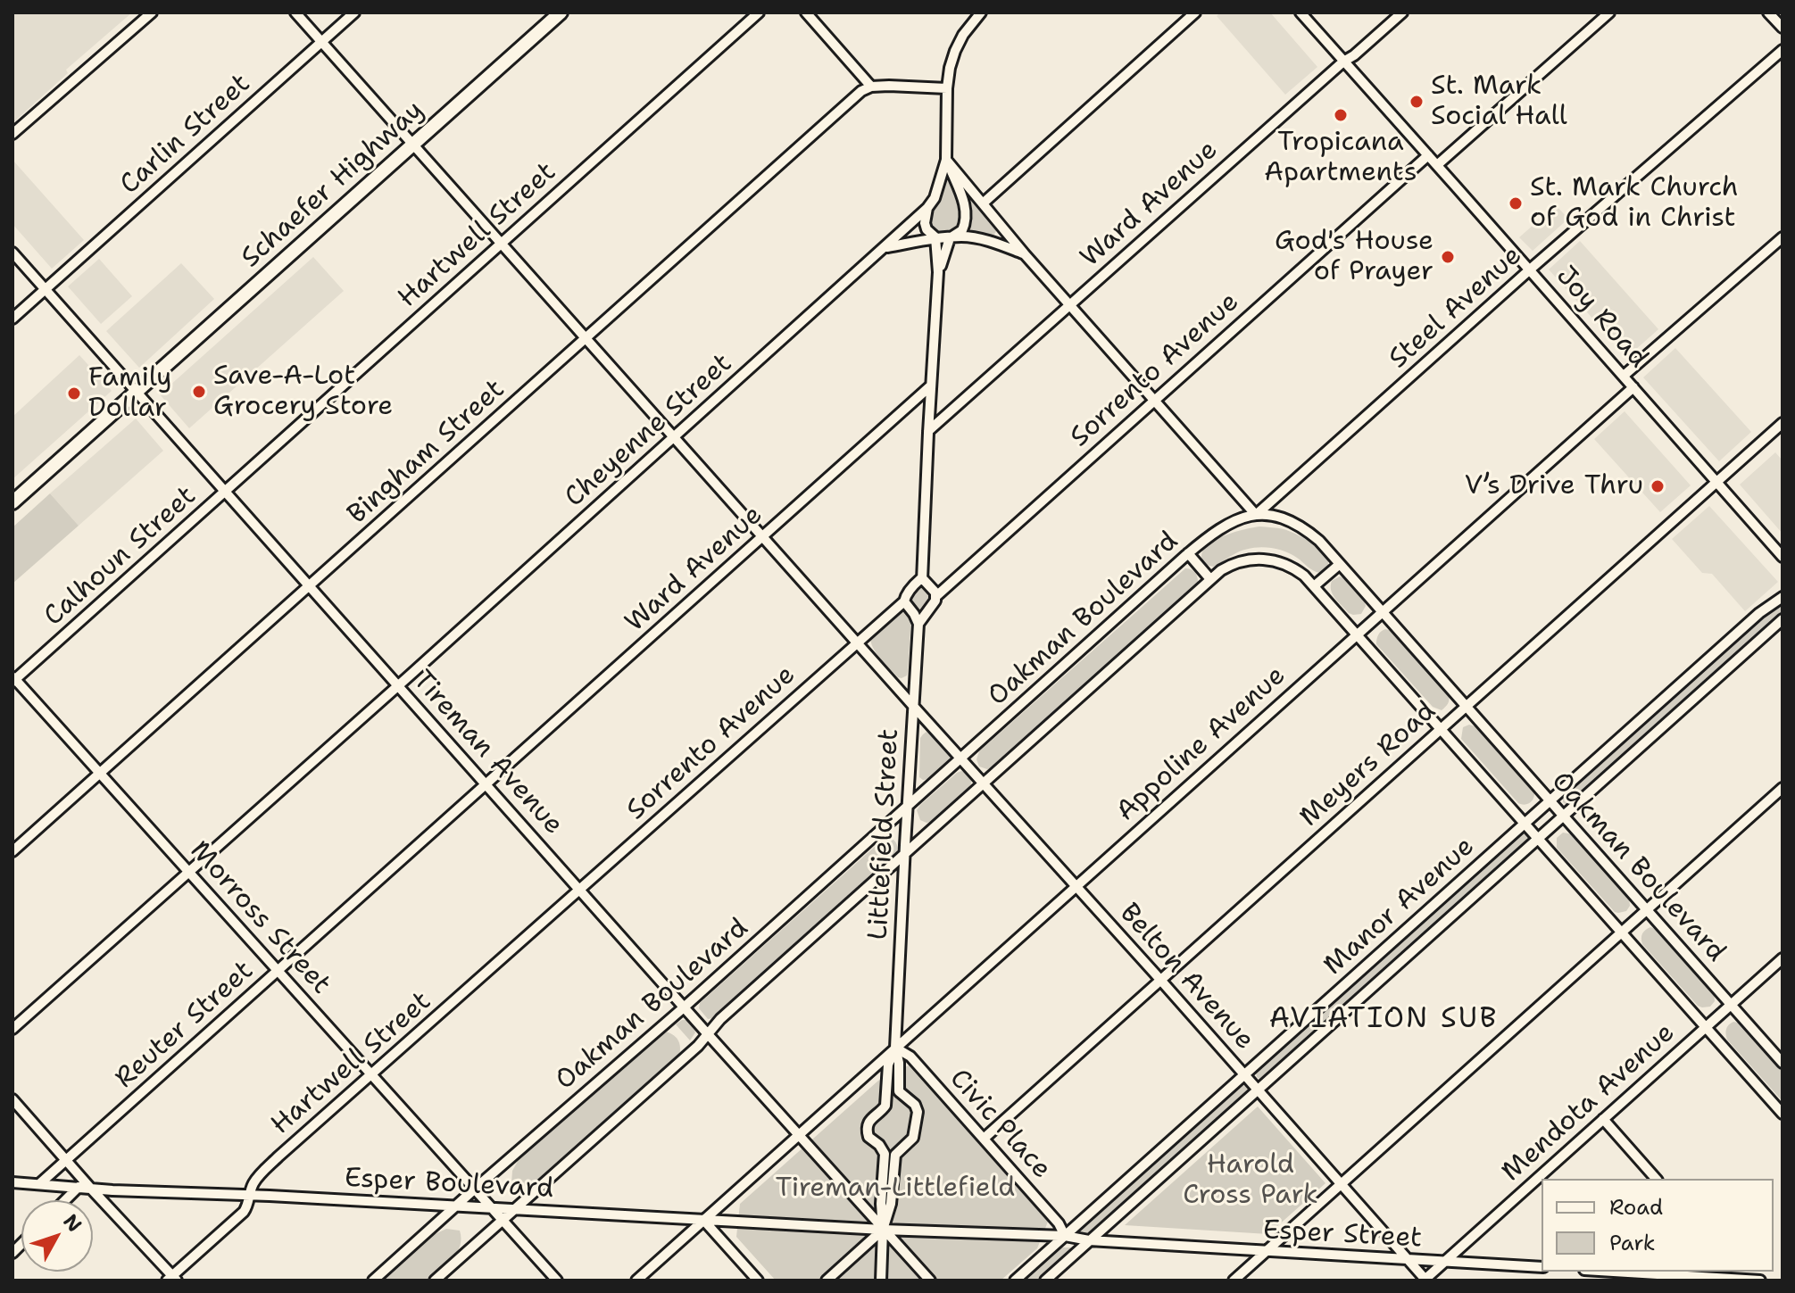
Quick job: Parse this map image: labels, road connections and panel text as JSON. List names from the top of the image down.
{
  "streets": {
    "main road": ["Schaefer Highway"],
    "street": [
      "Carlin Street",
      "Ward Avenue",
      "Hartwell Street",
      "Steel Avenue",
      "Joy Road",
      "Sorrento Avenue",
      "Cheyenne Street",
      "Bingham Street",
      "Calhoun Street",
      "Oakman Boulevard",
      "Appoline Avenue",
      "Tireman Avenue",
      "Meyers Road",
      "Littlefield Street",
      "Manor Avenue",
      "Morross Street",
      "Belton Avenue",
      "Reuter Street",
      "Mendota Avenue",
      "Civic Place",
      "Esper Boulevard",
      "Esper Street"
    ]
  },
  "crossings": [
    ["Carlin Street", "Tireman Avenue"],
    ["Schaefer Highway", "Tireman Avenue"],
    ["Ward Avenue", "Joy Road"],
    ["Ward Avenue", "Tireman Avenue"],
    ["Ward Avenue", "Reuter Street"],
    ["Hartwell Street", "Sorrento Avenue"],
    ["Hartwell Street", "Calhoun Street"],
    ["Hartwell Street", "Tireman Avenue"],
    ["Hartwell Street", "Morross Street"],
    ["Hartwell Street", "Esper Boulevard"],
    ["Steel Avenue", "Joy Road"],
    ["Steel Avenue", "Oakman Boulevard"],
    ["Joy Road", "Sorrento Avenue"],
    ["Joy Road", "Appoline Avenue"],
    ["Joy Road", "Meyers Road"],
    ["Sorrento Avenue", "Tireman Avenue"],
    ["Sorrento Avenue", "Littlefield Street"],
    ["Sorrento Avenue", "Belton Avenue"],
    ["Cheyenne Street", "Tireman Avenue"],
    ["Cheyenne Street", "Morross Street"],
    ["Bingham Street", "Tireman Avenue"],
    ["Bingham Street", "Morross Street"],
    ["Calhoun Street", "Tireman Avenue"],
    ["Calhoun Street", "Morross Street"],
    ["Oakman Boulevard", "Appoline Avenue"],
    ["Oakman Boulevard", "Tireman Avenue"],
    ["Oakman Boulevard", "Meyers Road"],
    ["Oakman Boulevard", "Littlefield Street"],
    ["Oakman Boulevard", "Manor Avenue"],
    ["Oakman Boulevard", "Morross Street"],
    ["Oakman Boulevard", "Belton Avenue"],
    ["Oakman Boulevard", "Mendota Avenue"],
    ["Oakman Boulevard", "Esper Boulevard"],
    ["Appoline Avenue", "Tireman Avenue"],
    ["Appoline Avenue", "Littlefield Street"],
    ["Appoline Avenue", "Belton Avenue"],
    ["Appoline Avenue", "Civic Place"],
    ["Appoline Avenue", "Esper Boulevard"],
    ["Tireman Avenue", "Littlefield Street"],
    ["Tireman Avenue", "Reuter Street"],
    ["Tireman Avenue", "Esper Boulevard"],
    ["Tireman Avenue", "Esper Street"],
    ["Meyers Road", "Belton Avenue"],
    ["Meyers Road", "Civic Place"],
    ["Littlefield Street", "Belton Avenue"],
    ["Littlefield Street", "Civic Place"],
    ["Littlefield Street", "Esper Boulevard"],
    ["Littlefield Street", "Esper Street"],
    ["Manor Avenue", "Belton Avenue"],
    ["Manor Avenue", "Civic Place"],
    ["Manor Avenue", "Esper Street"],
    ["Morross Street", "Reuter Street"],
    ["Morross Street", "Esper Boulevard"],
    ["Belton Avenue", "Mendota Avenue"],
    ["Belton Avenue", "Esper Street"],
    ["Reuter Street", "Esper Boulevard"],
    ["Mendota Avenue", "Esper Street"],
    ["Civic Place", "Esper Street"],
    ["Esper Boulevard", "Esper Street"]
  ],
  "districts": ["AVIATION SUB"],
  "parks": ["Harold Cross Park", "Tireman-Littlefield"],
  "places": [
    "St. Mark Social Hall",
    "Tropicana Apartments",
    "St. Mark Church of God in Christ",
    "God's House of Prayer",
    "Save-A-Lot Grocery Store",
    "Family Dollar",
    "V’s Drive Thru"
  ],
  "legend": ["Road", "Park"],
  "north": "top right"
}
